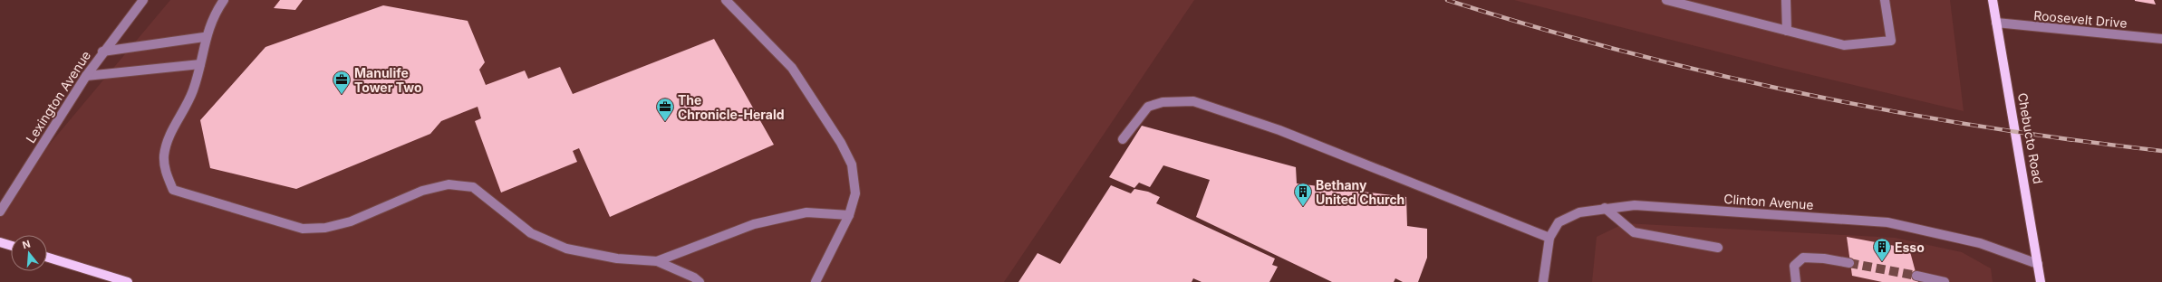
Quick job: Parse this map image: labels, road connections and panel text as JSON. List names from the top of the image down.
{
  "streets": {
    "main road": ["Chebucto Road"],
    "street": ["Roosevelt Drive", "Lexington Avenue", "Clinton Avenue"]
  },
  "crossings": [
    ["Roosevelt Drive", "Chebucto Road"],
    ["Chebucto Road", "Clinton Avenue"]
  ],
  "places": {
    "office": ["Manulife Tower Two", "The Chronicle-Herald"],
    "building": ["Bethany United Church", "Esso"]
  },
  "north": "top"
}
